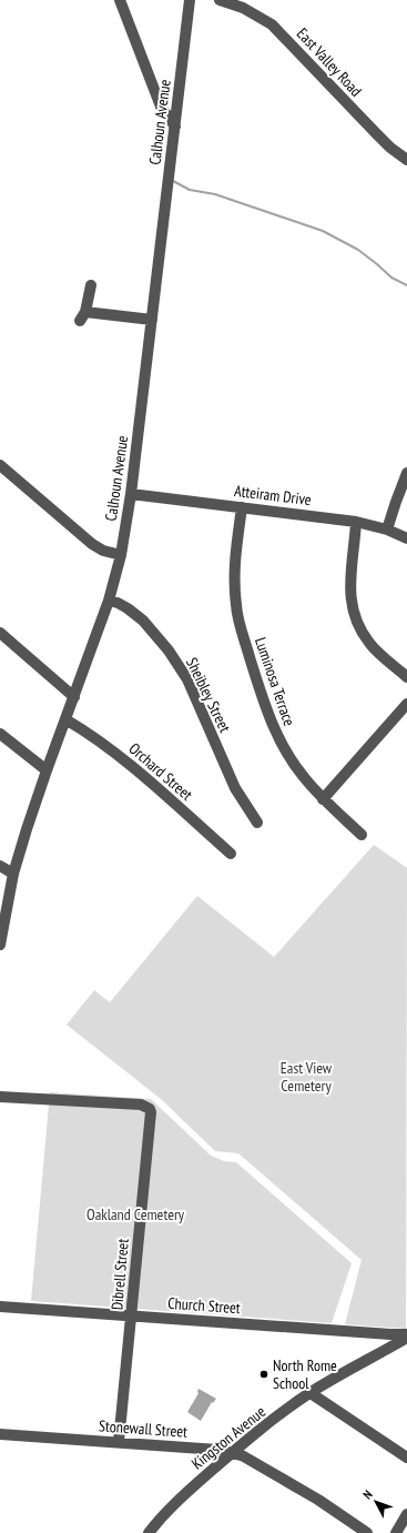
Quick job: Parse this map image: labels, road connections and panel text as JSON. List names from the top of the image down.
{
  "streets": {
    "street": [
      "East Valley Road",
      "Calhoun Avenue",
      "Atteiram Drive",
      "Luminosa Terrace",
      "Sheibley Street",
      "Orchard Street",
      "Dibrell Street",
      "Church Street",
      "Stonewall Street",
      "Kingston Avenue"
    ]
  },
  "crossings": [
    ["Calhoun Avenue", "Atteiram Drive"],
    ["Calhoun Avenue", "Sheibley Street"],
    ["Calhoun Avenue", "Orchard Street"],
    ["Atteiram Drive", "Luminosa Terrace"],
    ["Dibrell Street", "Church Street"],
    ["Dibrell Street", "Stonewall Street"],
    ["Stonewall Street", "Kingston Avenue"]
  ],
  "parks": ["East View Cemetery", "Oakland Cemetery"],
  "places": ["North Rome School"],
  "north": "top left"
}
